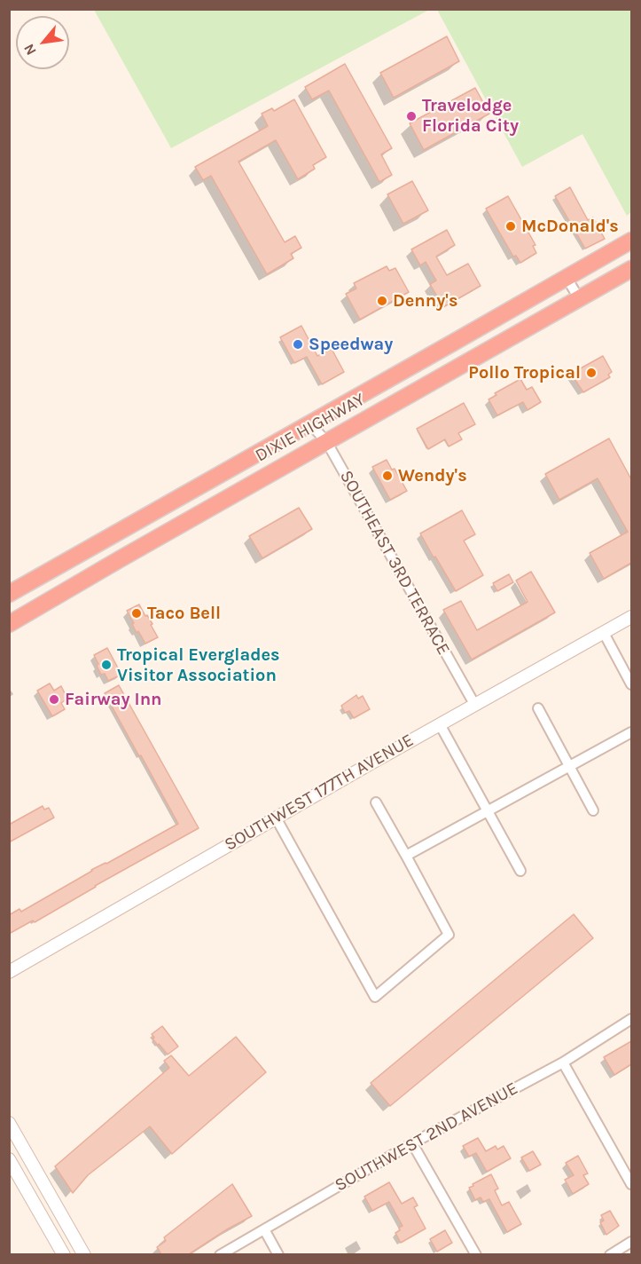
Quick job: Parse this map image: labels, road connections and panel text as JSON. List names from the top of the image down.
{
  "streets": {
    "highway": ["DIXIE HIGHWAY"],
    "main road": ["SOUTHWEST 177TH AVENUE"],
    "street": ["SOUTHEAST 3RD TERRACE", "SOUTHWEST 2ND AVENUE"]
  },
  "crossings": [
    ["DIXIE HIGHWAY", "SOUTHEAST 3RD TERRACE"],
    ["SOUTHEAST 3RD TERRACE", "SOUTHWEST 177TH AVENUE"]
  ],
  "places": [
    "Travelodge Florida City",
    "McDonald's",
    "Denny's",
    "Speedway",
    "Pollo Tropical",
    "Wendy's",
    "Taco Bell",
    "Tropical Everglades Visitor Association",
    "Fairway Inn"
  ],
  "north": "bottom left"
}
